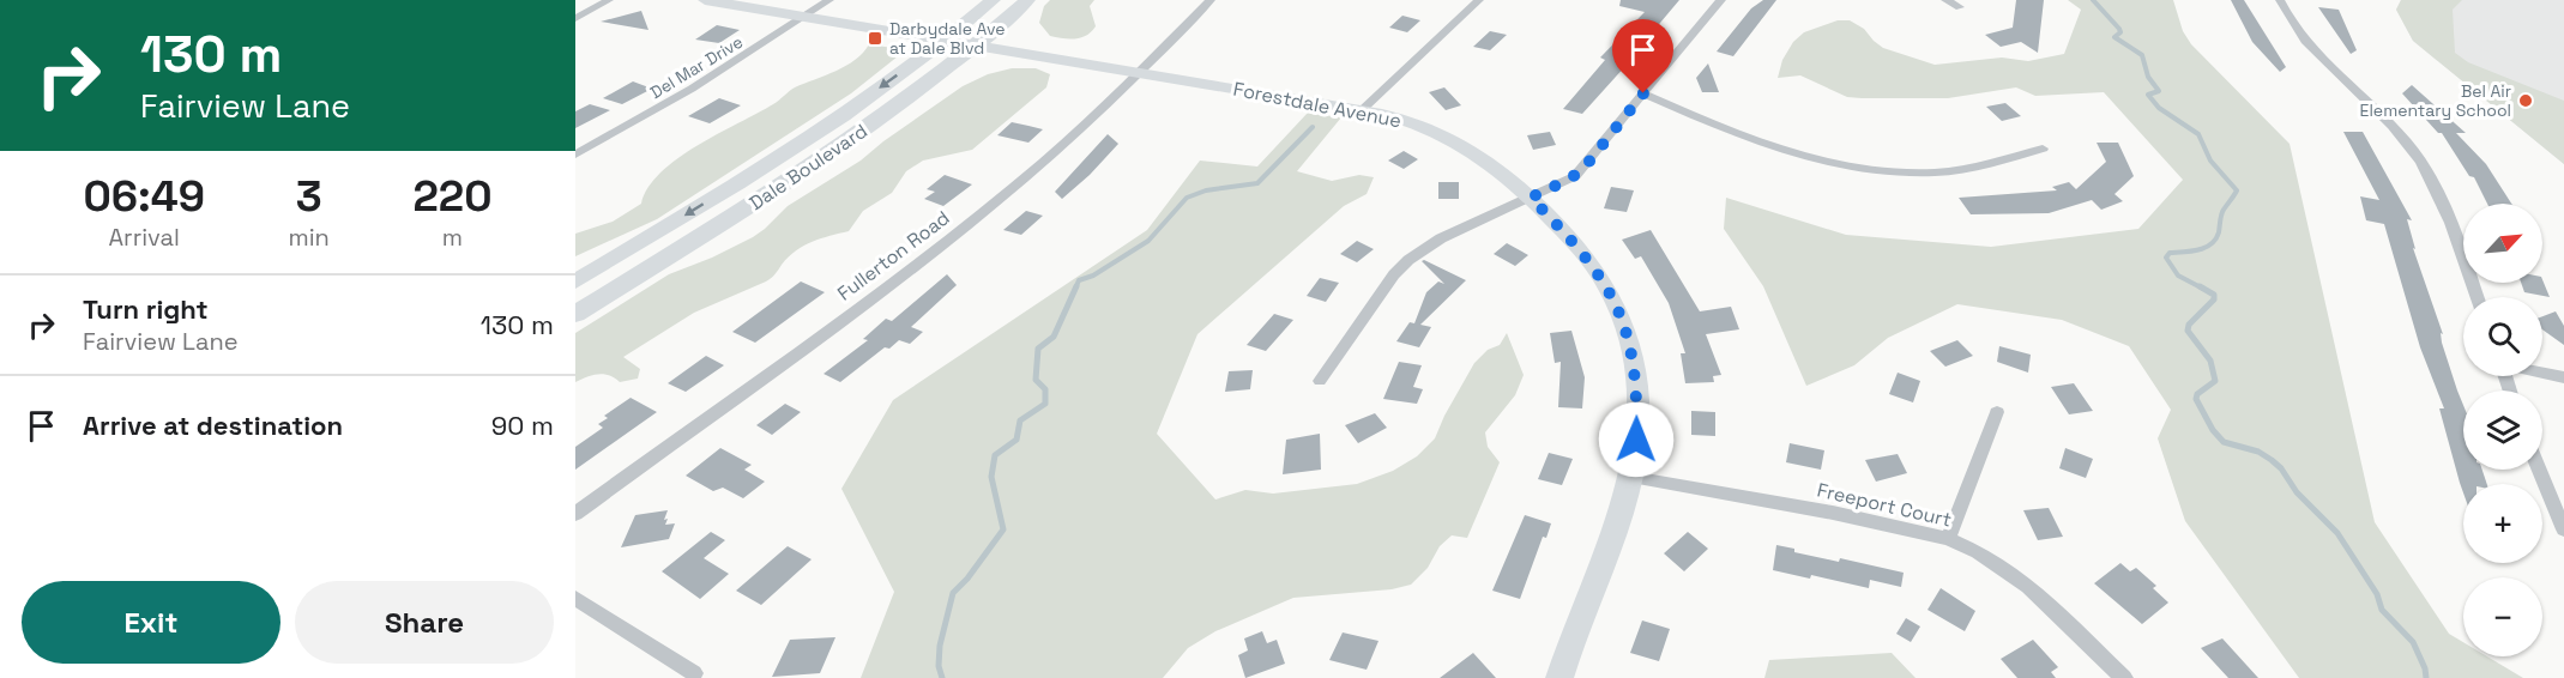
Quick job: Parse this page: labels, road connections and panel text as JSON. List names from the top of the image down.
{
  "streets": {
    "main road": ["Dale Boulevard"],
    "street": [
      "Del Mar Drive",
      "Forestdale Avenue",
      "Fullerton Road",
      "Freeport Court"
    ]
  },
  "crossings": [
    ["Del Mar Drive", "Forestdale Avenue"],
    ["Forestdale Avenue", "Dale Boulevard"],
    ["Forestdale Avenue", "Fullerton Road"],
    ["Forestdale Avenue", "Freeport Court"]
  ],
  "places": {
    "transit": ["Darbydale Ave at Dale Blvd"],
    "other": ["Bel Air Elementary School"]
  },
  "north": "top right",
  "page": {
    "turn": ["130 m", "Fairview Lane"],
    "eta": [
      "06:49",
      "Arrival",
      "3",
      "min",
      "220",
      "m"
    ],
    "map_buttons": ["+", "−"],
    "list": [
      {
        "name": "Turn right",
        "note": "Fairview Lane",
        "value": "130 m"
      },
      {
        "name": "Arrive at destination",
        "value": "90 m"
      }
    ],
    "buttons": ["Exit", "Share"]
  }
}
